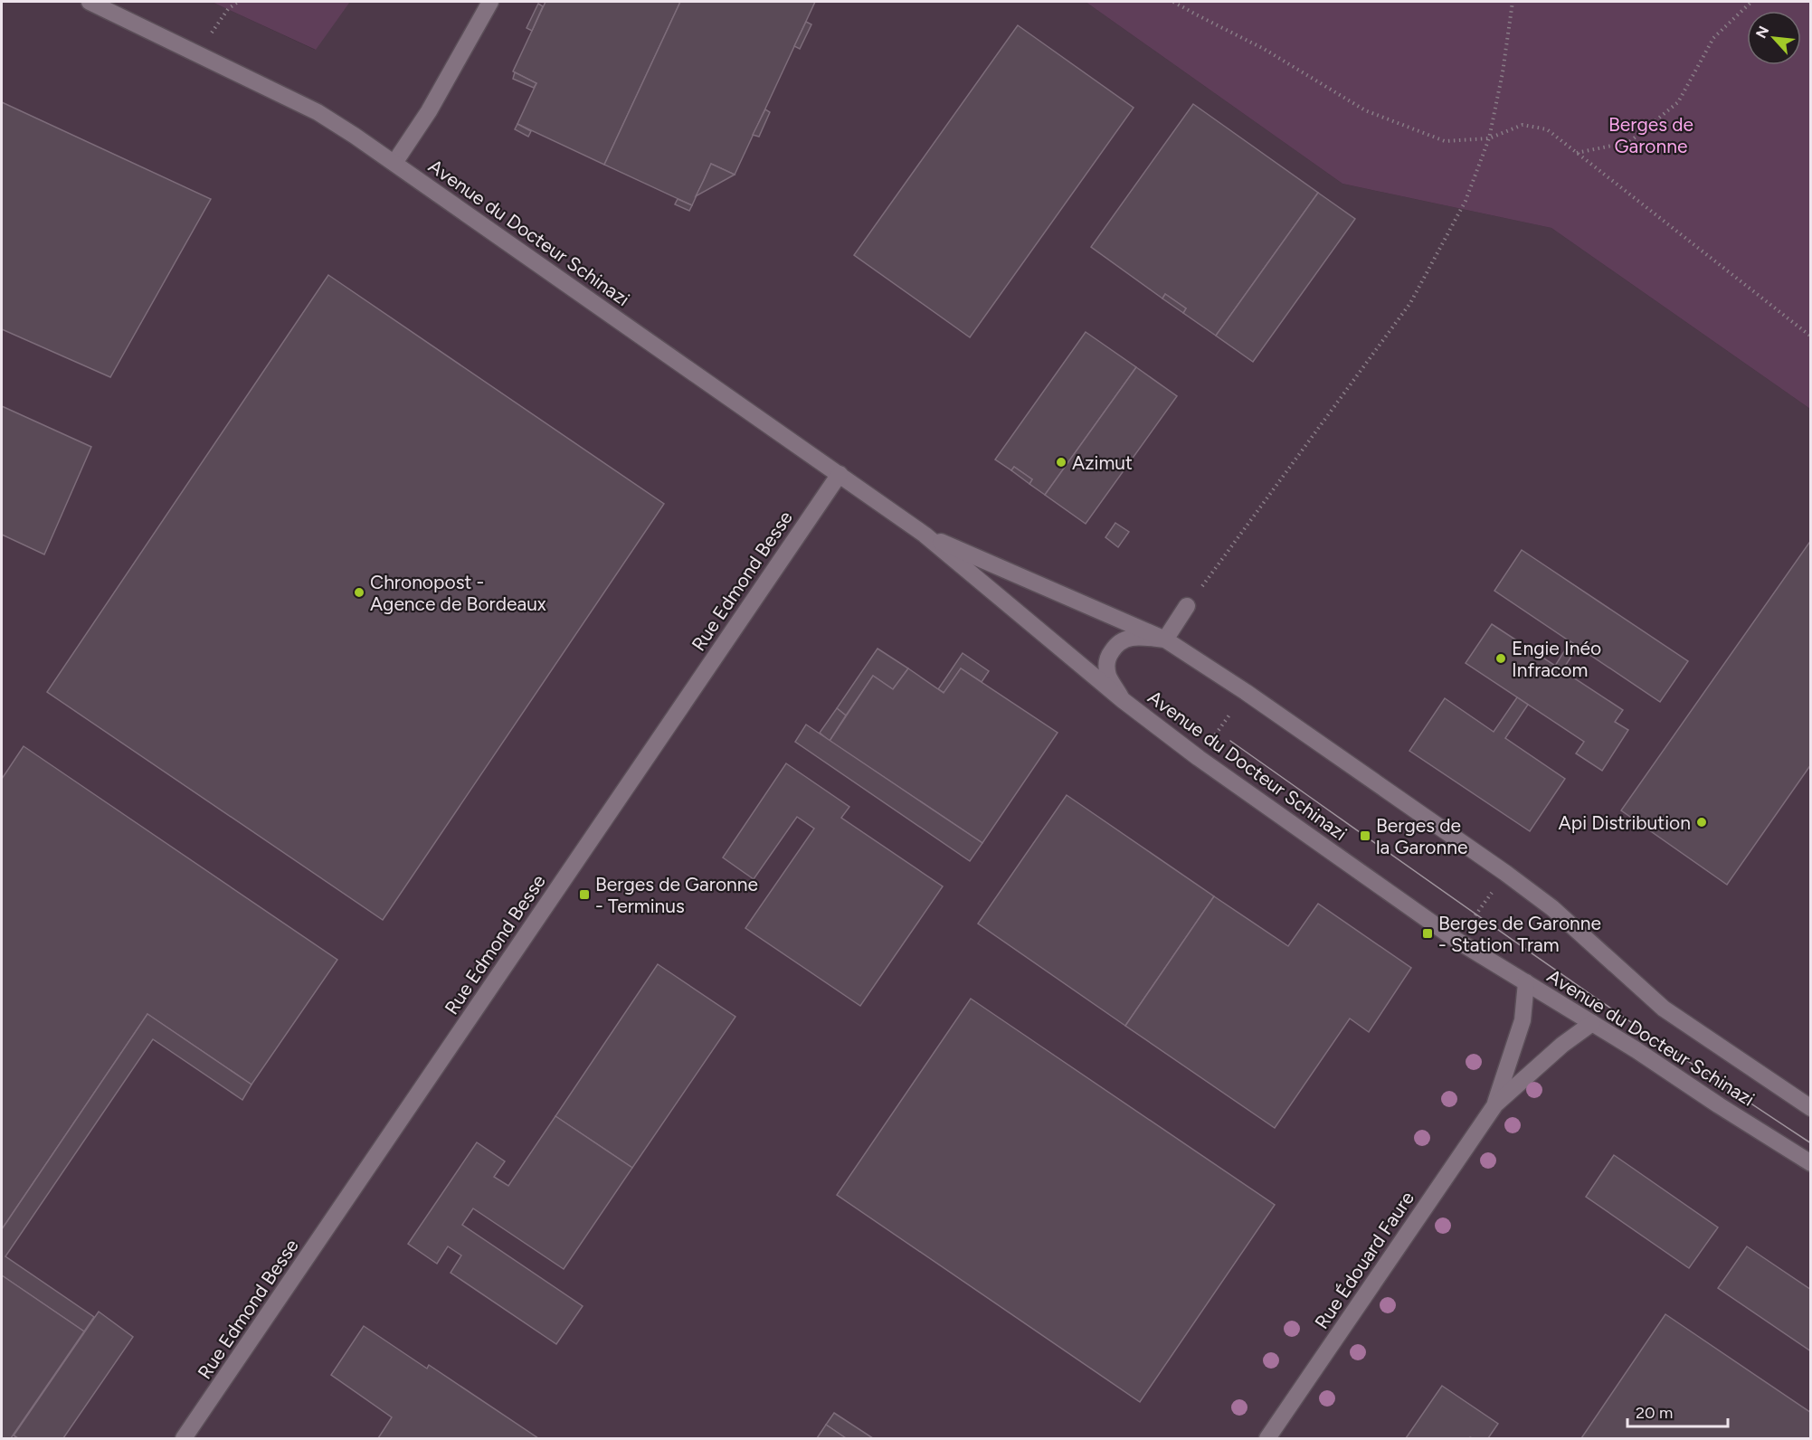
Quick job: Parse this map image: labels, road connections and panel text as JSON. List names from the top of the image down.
{
  "streets": {
    "street": ["Avenue du Docteur Schinazi", "Rue Edmond Besse", "Rue Édouard Faure"]
  },
  "crossings": [
    ["Avenue du Docteur Schinazi", "Rue Edmond Besse"],
    ["Avenue du Docteur Schinazi", "Rue Édouard Faure"]
  ],
  "parks": ["Berges de Garonne"],
  "places": {
    "other": [
      "Azimut",
      "Chronopost - Agence de Bordeaux",
      "Engie Inéo Infracom",
      "Api Distribution"
    ],
    "transit": ["Berges de la Garonne", "Berges de Garonne - Terminus", "Berges de Garonne - Station Tram"]
  },
  "scale_bar": "20 m",
  "north": "top left"
}
